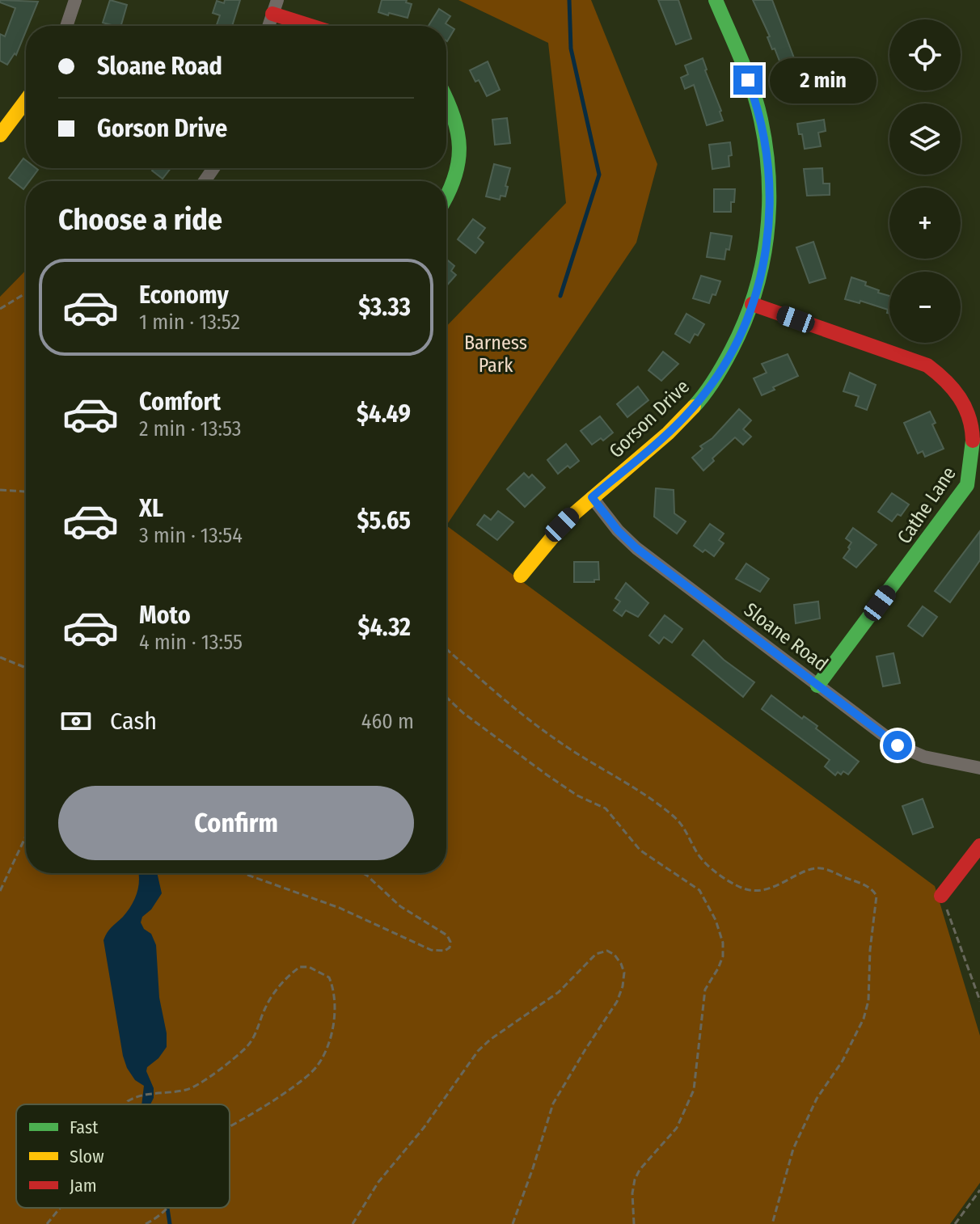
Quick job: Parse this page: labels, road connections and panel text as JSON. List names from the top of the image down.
{
  "streets": {
    "street": ["Gorson Drive", "Cathe Lane", "Sloane Road"]
  },
  "crossings": [
    ["Gorson Drive", "Cathe Lane"],
    ["Gorson Drive", "Sloane Road"],
    ["Cathe Lane", "Sloane Road"]
  ],
  "parks": ["Barness Park"],
  "legend": ["Fast", "Slow", "Jam"],
  "page": {
    "map_buttons": ["+", "−"],
    "banner": ["Sloane Road", "Gorson Drive"],
    "bubble": "2 min",
    "heading": "Choose a ride",
    "list": [
      {
        "name": "Economy",
        "note": "1 min · 13:52",
        "value": "$3.33"
      },
      {
        "name": "Comfort",
        "note": "2 min · 13:53",
        "value": "$4.49"
      },
      {
        "name": "XL",
        "note": "3 min · 13:54",
        "value": "$5.65"
      },
      {
        "name": "Moto",
        "note": "4 min · 13:55",
        "value": "$4.32"
      }
    ],
    "pay": ["Cash", "460 m"],
    "buttons": "Confirm"
  }
}
